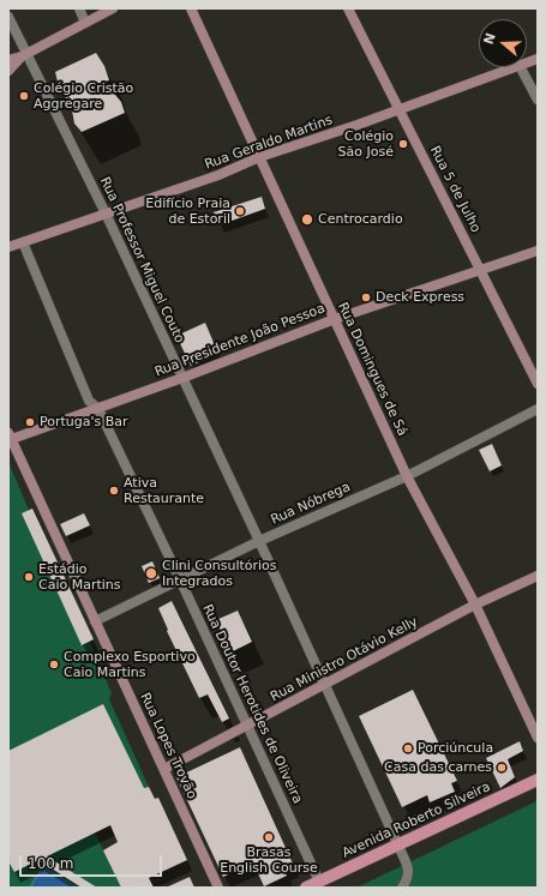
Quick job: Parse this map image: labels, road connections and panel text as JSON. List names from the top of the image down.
{
  "streets": {
    "main road": ["Avenida Roberto Silveira"],
    "street": [
      "Rua Geraldo Martins",
      "Rua 5 de Julho",
      "Rua Professor Miguel Couto",
      "Rua Presidente João Pessoa",
      "Rua Domingues de Sá",
      "Rua Nóbrega",
      "Rua Ministro Otávio Kelly",
      "Rua Doutor Herotides de Oliveira",
      "Rua Lopes Trovão"
    ]
  },
  "crossings": [
    ["Rua Geraldo Martins", "Rua 5 de Julho"],
    ["Rua Geraldo Martins", "Rua Professor Miguel Couto"],
    ["Rua Geraldo Martins", "Rua Domingues de Sá"],
    ["Rua Geraldo Martins", "Rua Doutor Herotides de Oliveira"],
    ["Rua 5 de Julho", "Rua Presidente João Pessoa"],
    ["Rua Professor Miguel Couto", "Rua Presidente João Pessoa"],
    ["Rua Professor Miguel Couto", "Rua Nóbrega"],
    ["Rua Professor Miguel Couto", "Rua Ministro Otávio Kelly"],
    ["Rua Professor Miguel Couto", "Avenida Roberto Silveira"],
    ["Rua Presidente João Pessoa", "Rua Domingues de Sá"],
    ["Rua Presidente João Pessoa", "Rua Doutor Herotides de Oliveira"],
    ["Rua Presidente João Pessoa", "Rua Lopes Trovão"],
    ["Rua Domingues de Sá", "Rua Nóbrega"],
    ["Rua Domingues de Sá", "Rua Ministro Otávio Kelly"],
    ["Rua Nóbrega", "Rua Doutor Herotides de Oliveira"],
    ["Rua Nóbrega", "Rua Lopes Trovão"],
    ["Rua Ministro Otávio Kelly", "Rua Doutor Herotides de Oliveira"],
    ["Rua Ministro Otávio Kelly", "Rua Lopes Trovão"],
    ["Rua Doutor Herotides de Oliveira", "Avenida Roberto Silveira"]
  ],
  "places": [
    "Colégio Cristão Aggregare",
    "Colégio São José",
    "Edifício Praia de Estoril",
    "Centrocardio",
    "Deck Express",
    "Portuga's Bar",
    "Ativa Restaurante",
    "Clini Consultórios Integrados",
    "Estádio Caio Martins",
    "Complexo Esportivo Caio Martins",
    "Porciúncula",
    "Casa das carnes",
    "Brasas English Course"
  ],
  "scale_bar": "100 m",
  "north": "left"
}
